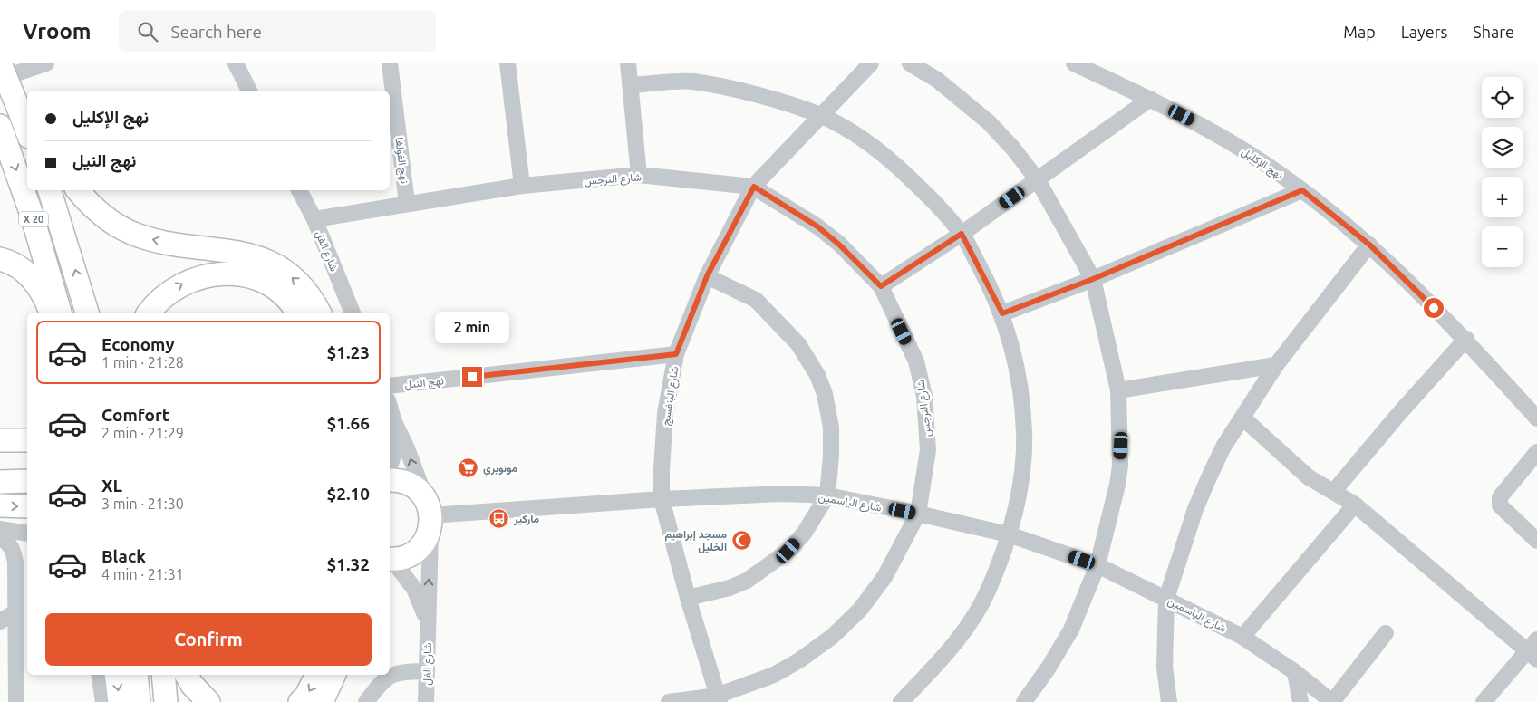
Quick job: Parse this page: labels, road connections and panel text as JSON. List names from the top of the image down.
{
  "streets": {
    "highway": ["X 20"],
    "street": [
      "نهج الفولغا",
      "نهج الإكليل",
      "شارع النرجس",
      "شارع الفل",
      "نهج النيل",
      "شارع البنفسج",
      "شارع الياسمين"
    ]
  },
  "crossings": [
    ["نهج الفولغا", "شارع النرجس"],
    ["شارع النرجس", "شارع الفل"],
    ["شارع النرجس", "شارع البنفسج"],
    ["شارع النرجس", "شارع الياسمين"],
    ["نهج النيل", "شارع البنفسج"],
    ["شارع البنفسج", "شارع الياسمين"]
  ],
  "places": {
    "supermarket": ["مونوبري"],
    "bus stop": ["ماركير"],
    "mosque": ["مسجد إبراهيم الخليل"]
  },
  "page": {
    "header": "Vroom",
    "search": "Search here",
    "nav": ["Map", "Layers", "Share"],
    "map_buttons": ["+", "−"],
    "banner": ["نهج الإكليل", "نهج النيل"],
    "bubble": "2 min",
    "list": [
      {
        "name": "Economy",
        "note": "1 min · 21:28",
        "value": "$1.23"
      },
      {
        "name": "Comfort",
        "note": "2 min · 21:29",
        "value": "$1.66"
      },
      {
        "name": "XL",
        "note": "3 min · 21:30",
        "value": "$2.10"
      },
      {
        "name": "Black",
        "note": "4 min · 21:31",
        "value": "$1.32"
      }
    ],
    "buttons": "Confirm"
  }
}
